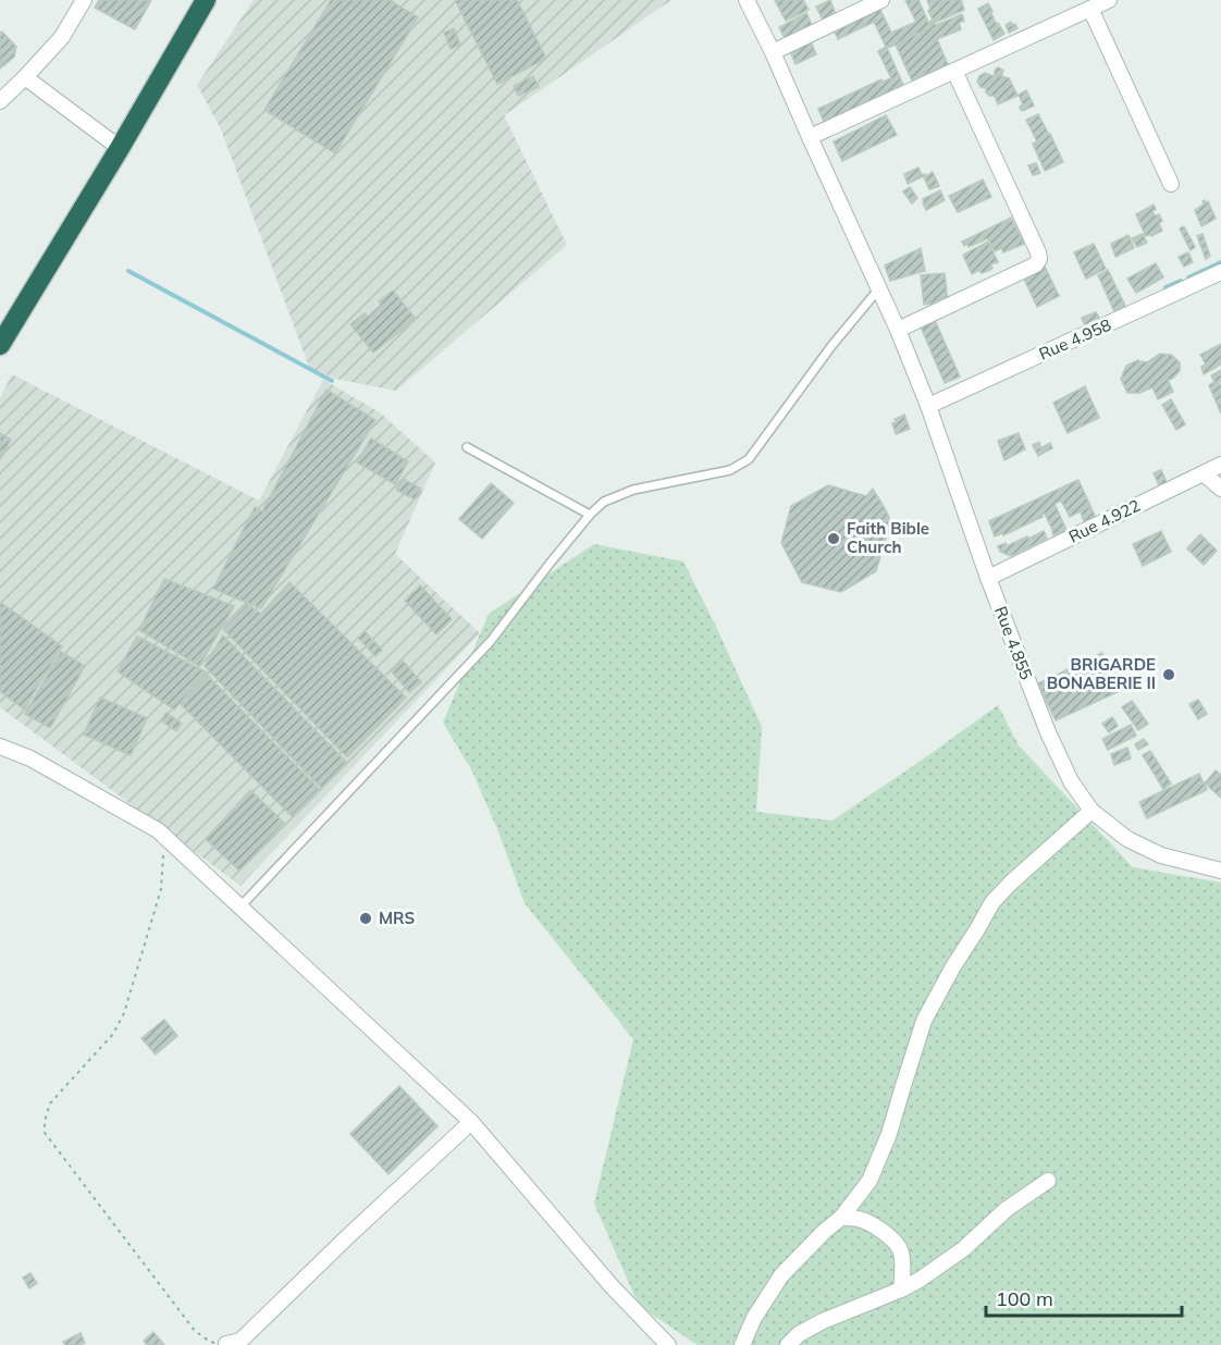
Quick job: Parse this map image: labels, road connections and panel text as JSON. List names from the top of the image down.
{
  "streets": {
    "street": ["Rue 4.958", "Rue 4.922", "Rue 4.855"]
  },
  "crossings": [
    ["Rue 4.958", "Rue 4.855"],
    ["Rue 4.922", "Rue 4.855"]
  ],
  "places": ["Faith Bible Church", "BRIGARDE BONABERIE II", "MRS"],
  "scale_bar": "100 m"
}
